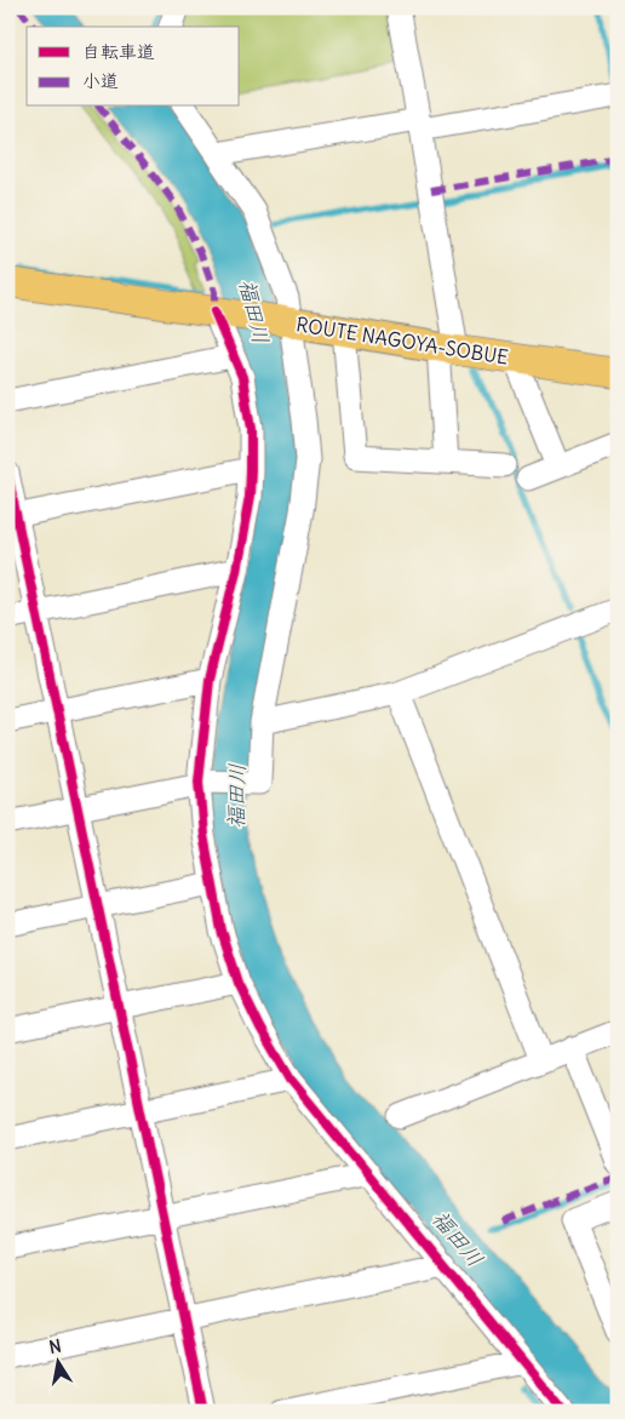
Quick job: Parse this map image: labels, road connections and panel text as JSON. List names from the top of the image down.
{
  "streets": {
    "main road": ["ROUTE NAGOYA-SOBUE"]
  },
  "water": ["福田川"],
  "legend": ["自転車道", "小道"],
  "north": "top"
}
